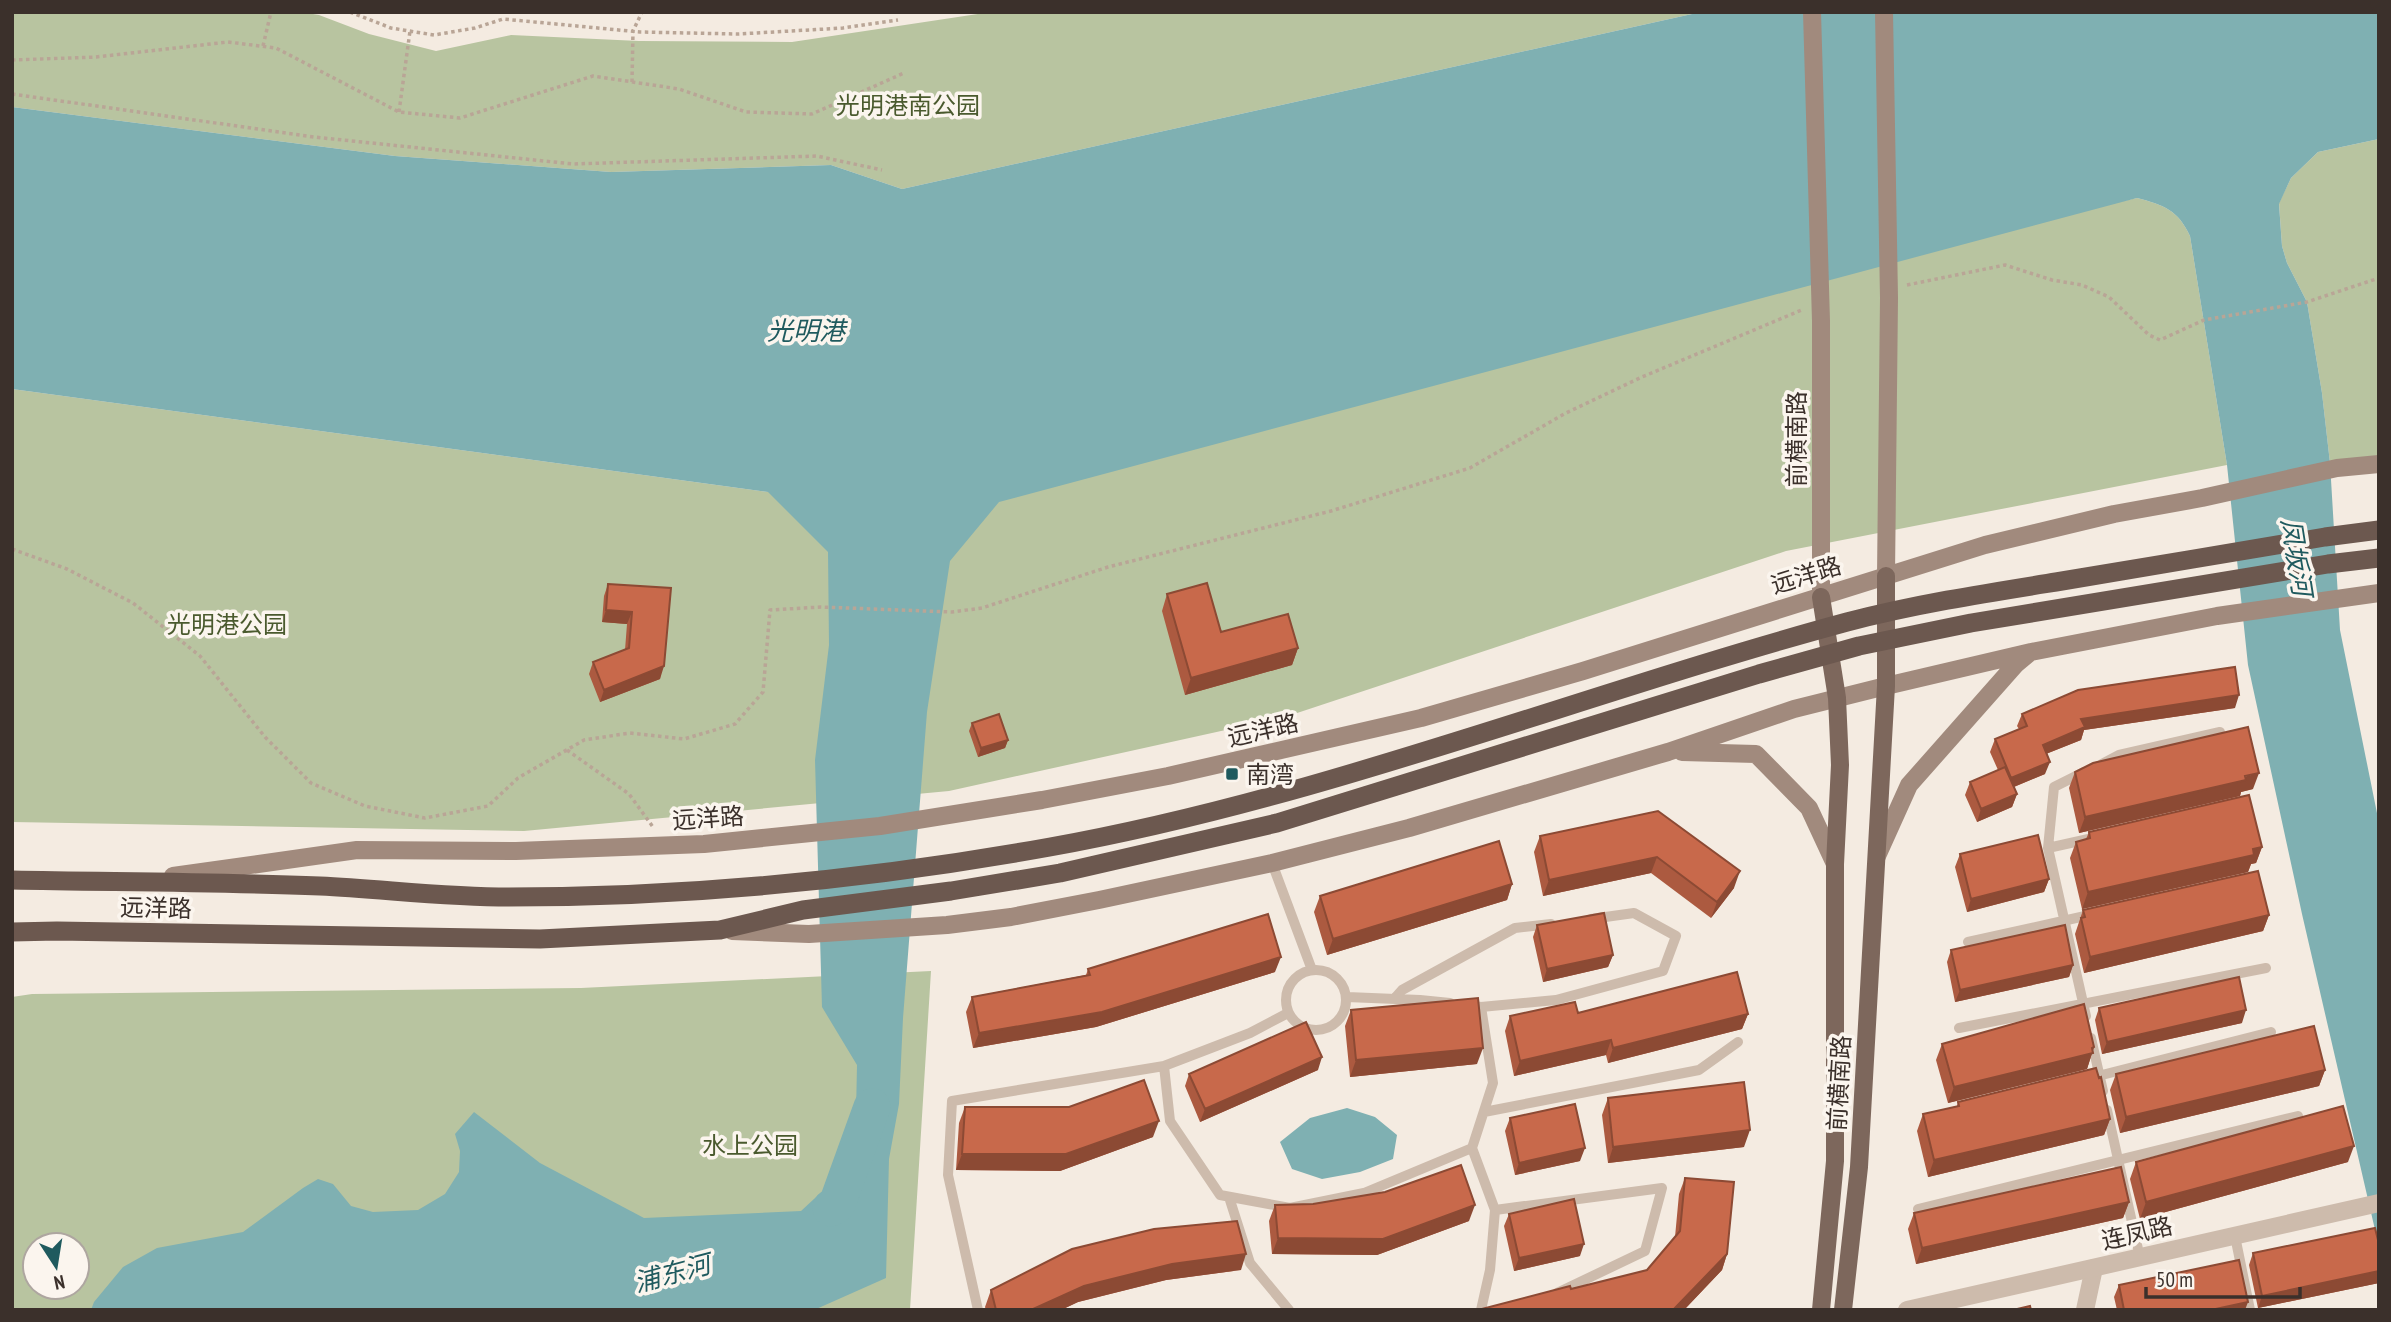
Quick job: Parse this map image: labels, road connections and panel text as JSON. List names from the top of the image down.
{
  "streets": {
    "highway": ["远洋路"],
    "main road": ["前横南路"],
    "street": ["连凤路"]
  },
  "crossings": [
    ["前横南路", "远洋路"]
  ],
  "water": ["光明港", "凤坂河", "浦东河"],
  "parks": ["光明港南公园", "光明港公园", "水上公园"],
  "places": {
    "transit": ["南湾"]
  },
  "scale_bar": "50 m",
  "north": "bottom"
}
